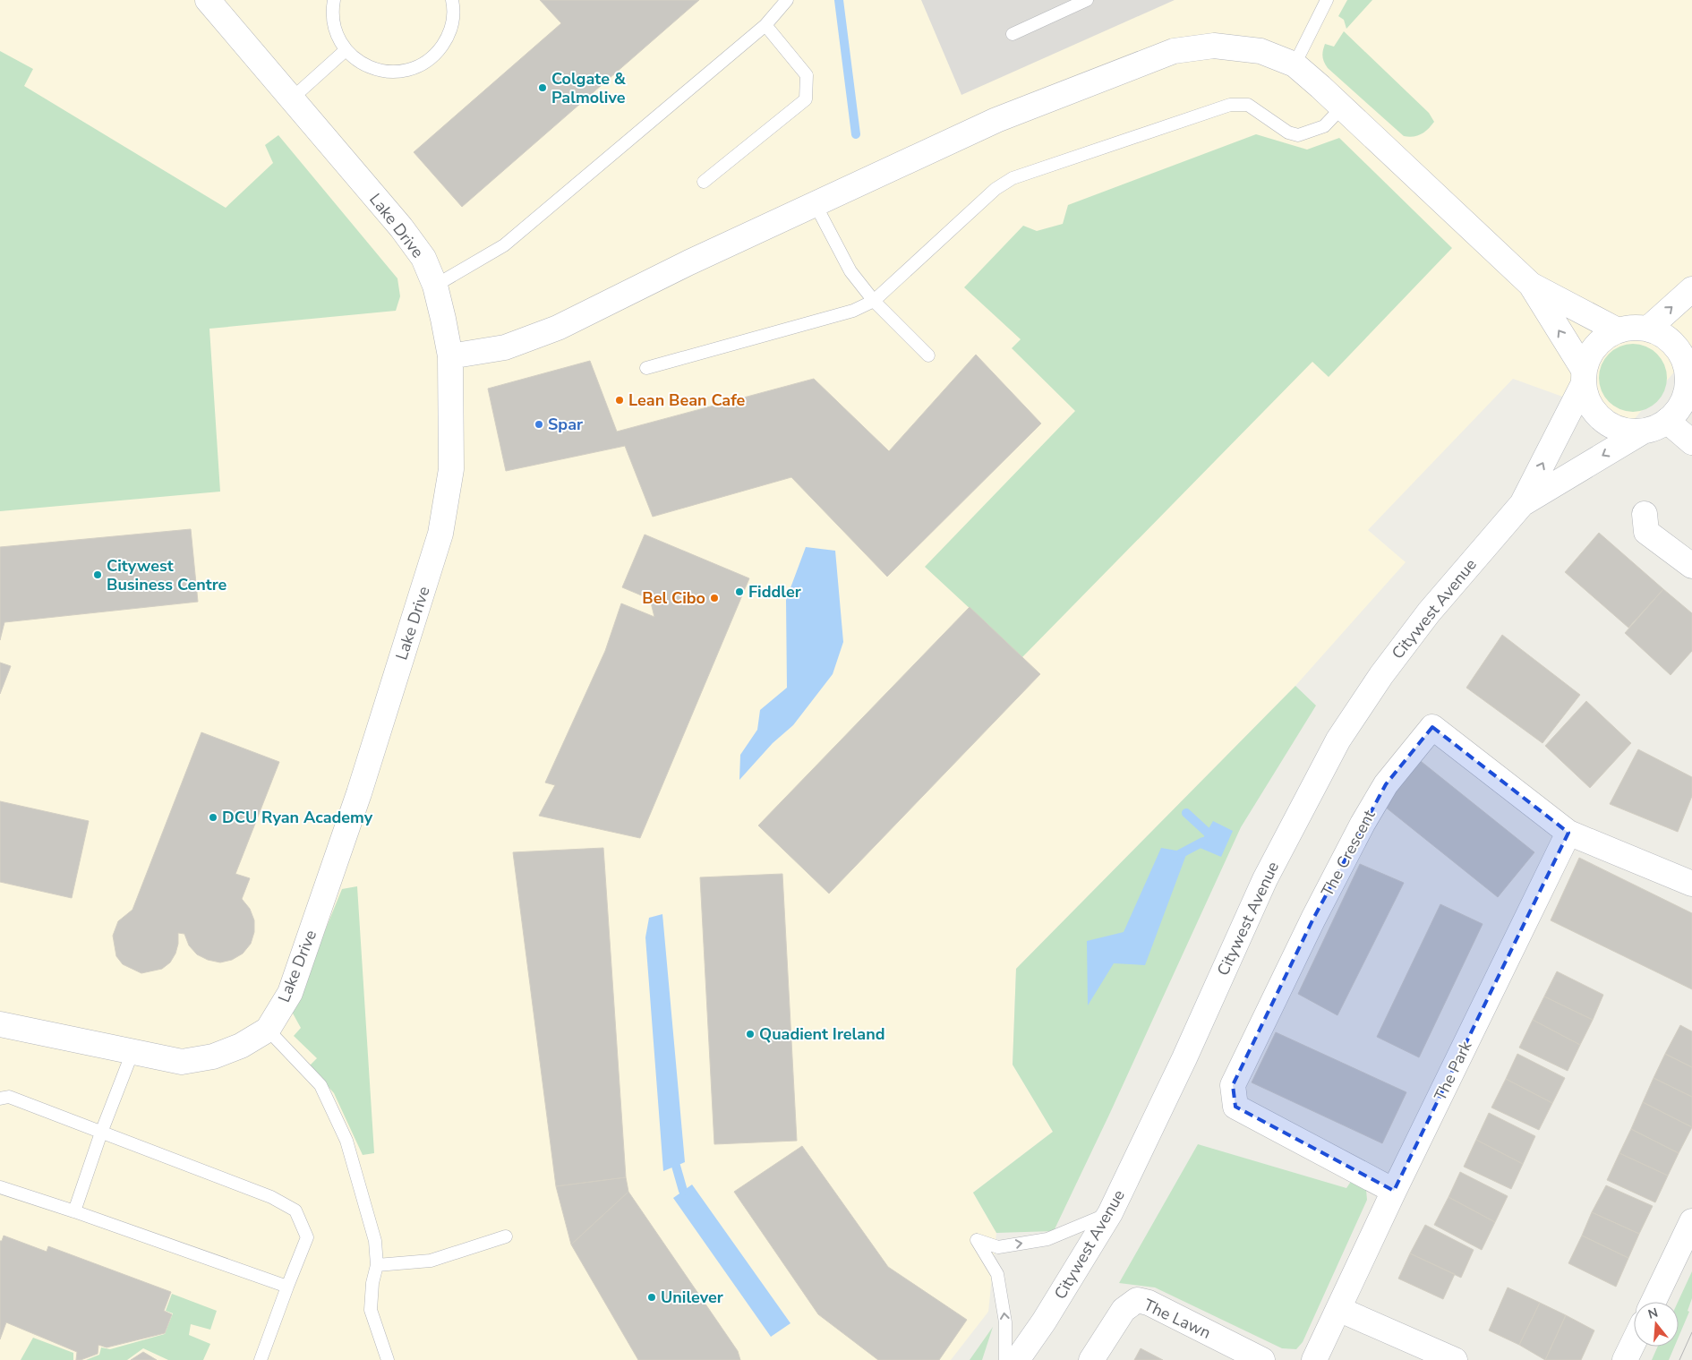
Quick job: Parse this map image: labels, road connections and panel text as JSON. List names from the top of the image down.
{
  "streets": {
    "street": [
      "Lake Drive",
      "Citywest Avenue",
      "The Crescent",
      "The Park",
      "The Lawn"
    ]
  },
  "crossings": [
    ["The Crescent", "The Park"]
  ],
  "places": [
    "Colgate & Palmolive",
    "Lean Bean Cafe",
    "Spar",
    "Citywest Business Centre",
    "Fiddler",
    "Bel Cibo",
    "DCU Ryan Academy",
    "Quadient Ireland",
    "Unilever"
  ],
  "north": "top"
}
